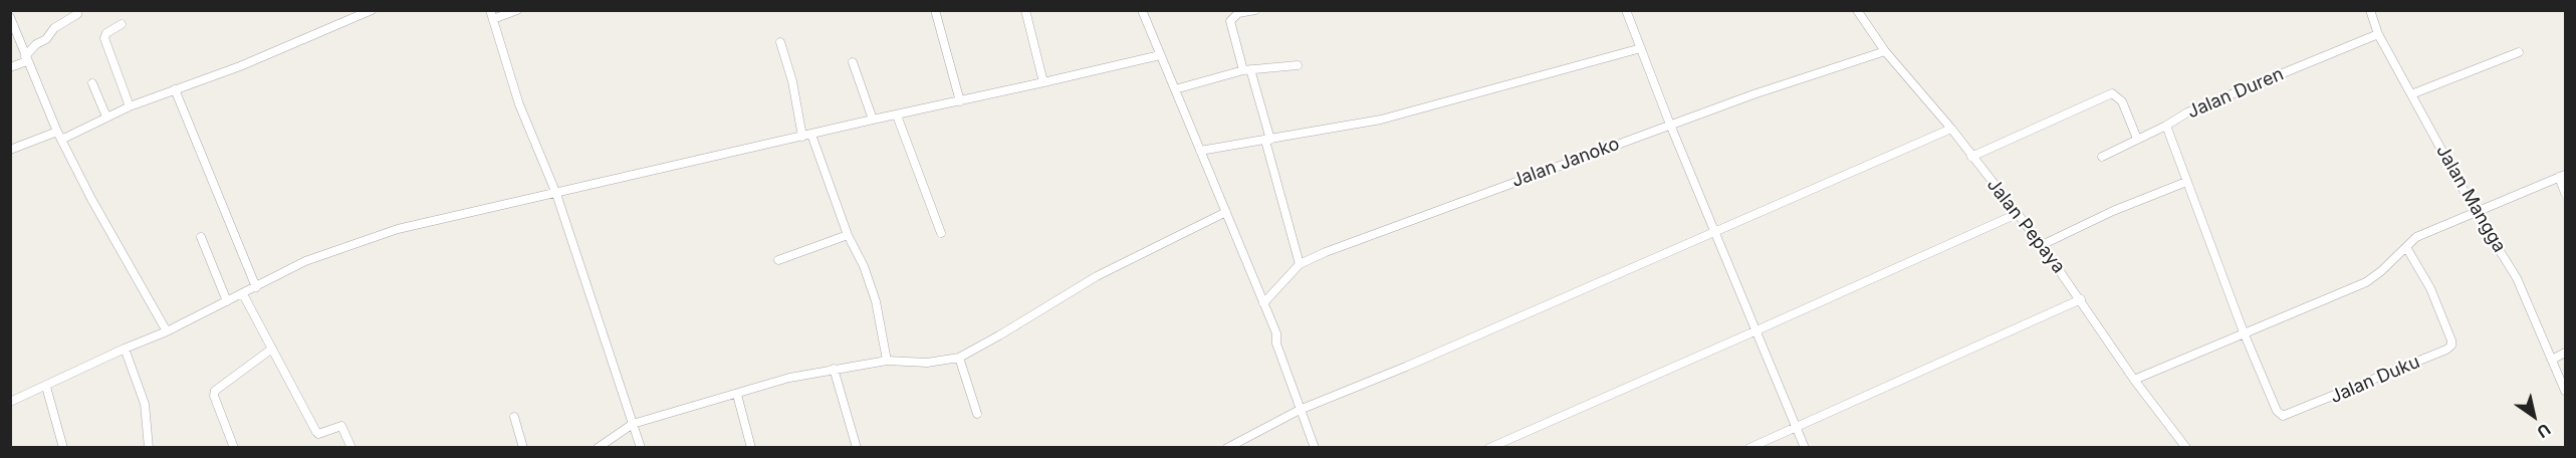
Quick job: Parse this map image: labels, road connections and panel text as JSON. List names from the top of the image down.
{
  "streets": {
    "street": [
      "Jalan Duren",
      "Jalan Janoko",
      "Jalan Mangga",
      "Jalan Pepaya",
      "Jalan Duku"
    ]
  },
  "crossings": [
    ["Jalan Duren", "Jalan Mangga"],
    ["Jalan Duren", "Jalan Duku"],
    ["Jalan Janoko", "Jalan Pepaya"]
  ],
  "north": "bottom right"
}
